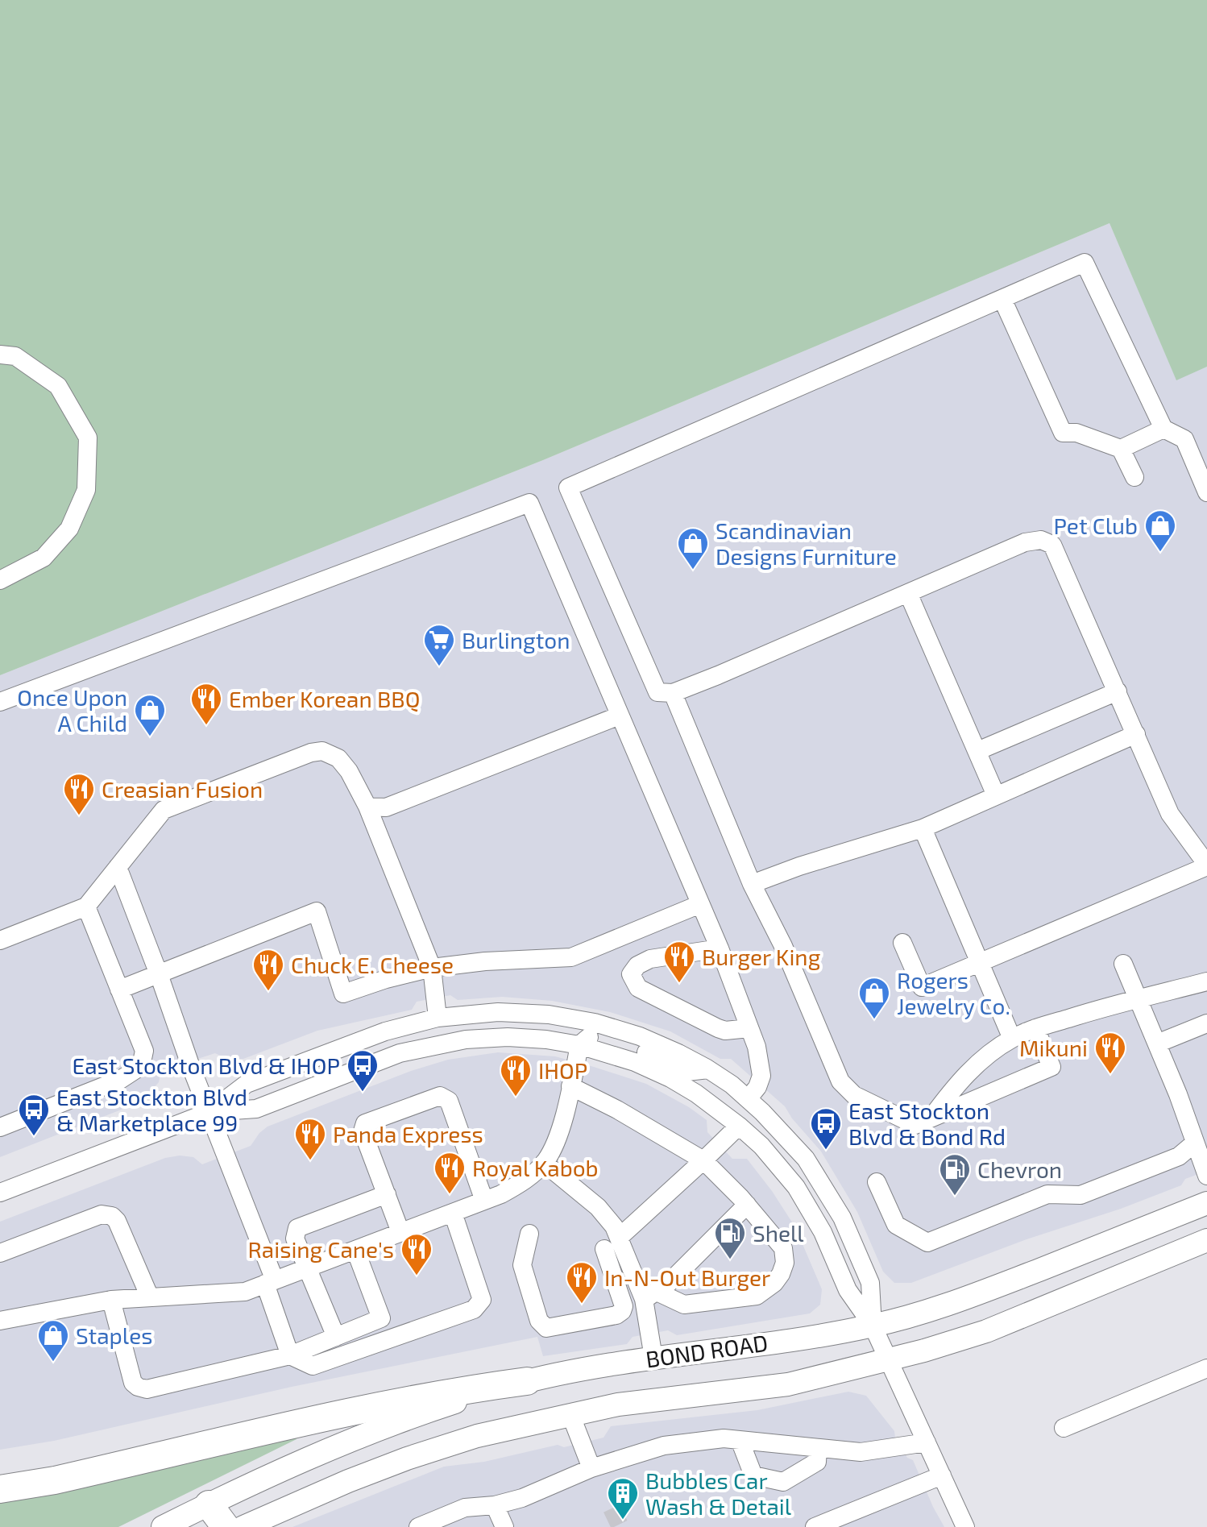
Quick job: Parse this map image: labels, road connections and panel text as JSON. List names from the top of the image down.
{
  "streets": {
    "main road": ["BOND ROAD"]
  },
  "places": {
    "shop": [
      "Pet Club",
      "Scandinavian Designs Furniture",
      "Once Upon A Child",
      "Rogers Jewelry Co.",
      "Staples"
    ],
    "supermarket": ["Burlington"],
    "restaurant": [
      "Ember Korean BBQ",
      "Creasian Fusion",
      "Burger King",
      "Chuck E. Cheese",
      "Mikuni",
      "IHOP",
      "Panda Express",
      "Royal Kabob",
      "Raising Cane's",
      "In-N-Out Burger"
    ],
    "bus stop": ["East Stockton Blvd & IHOP", "East Stockton Blvd & Marketplace 99", "East Stockton Blvd & Bond Rd"],
    "fuel station": ["Chevron", "Shell"],
    "building": ["Bubbles Car Wash & Detail"]
  }
}
